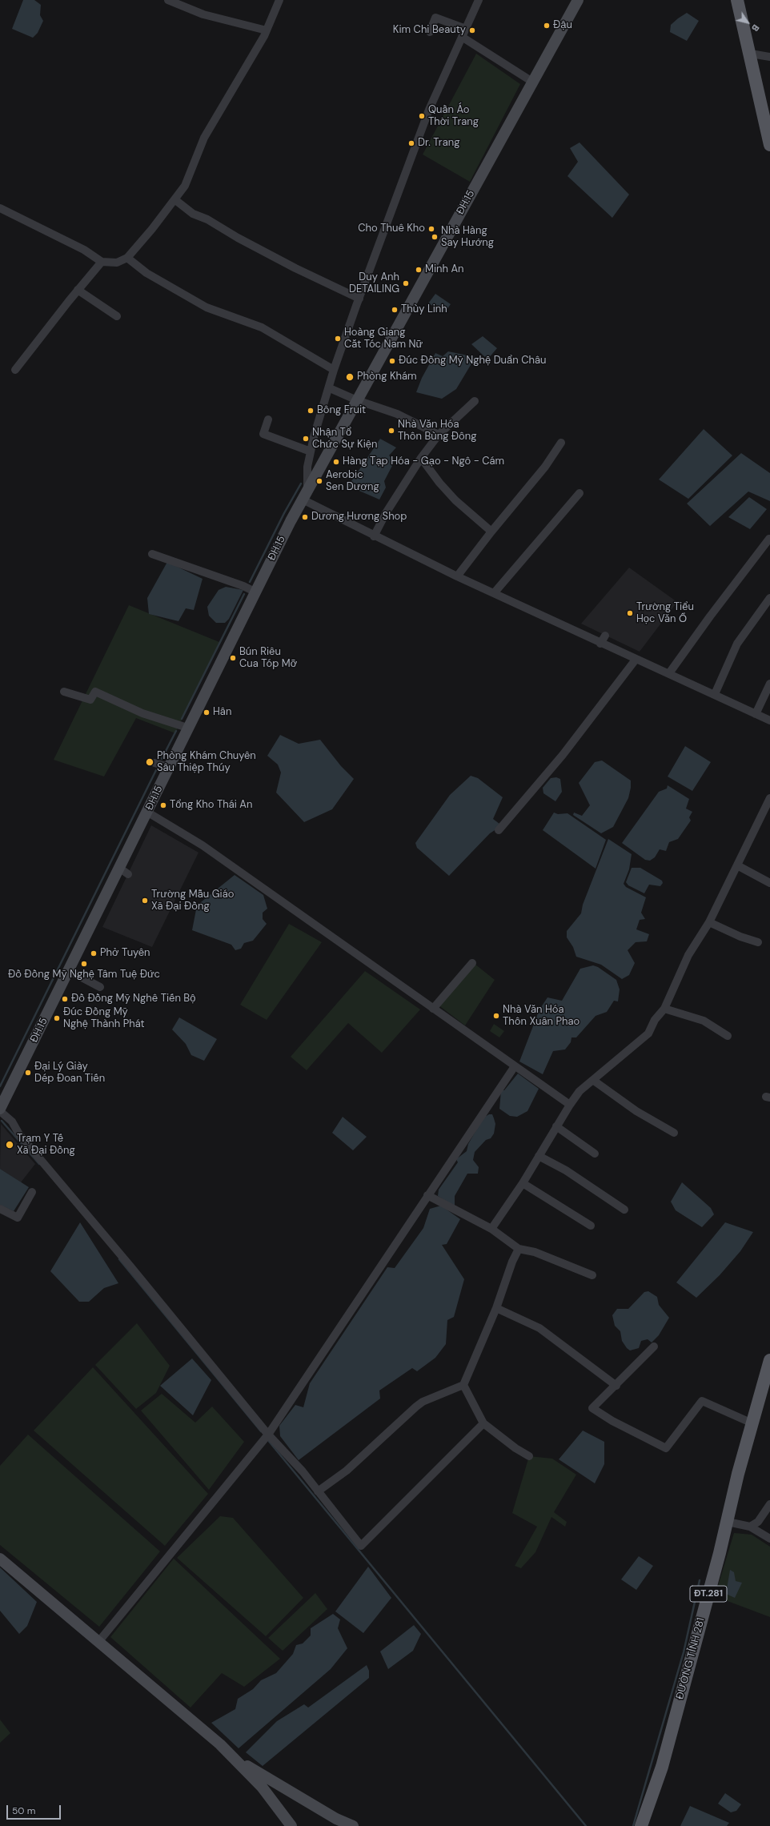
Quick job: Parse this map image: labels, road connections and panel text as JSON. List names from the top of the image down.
{
  "streets": {
    "main road": ["ĐH.15", "ĐT.281", "ĐƯỜNG TỈNH 281"]
  },
  "places": [
    "Đậu",
    "Kim Chi Beauty",
    "Quần Áo Thời Trang",
    "Dr. Trang",
    "Cho Thuê Kho",
    "Nhà Hàng Say Hướng",
    "Minh An",
    "Duy Anh DETAILING",
    "Thùy Linh",
    "Hoàng Giang Cắt Tóc Nam Nữ",
    "Đúc Đồng Mỹ Nghệ Duẩn Châu",
    "Phòng Khám",
    "Bông Fruit",
    "Nhà Văn Hóa Thôn Bùng Đông",
    "Nhận Tổ Chức Sự Kiện",
    "Hàng Tạp Hóa - Gạo - Ngô - Cám",
    "Aerobic Sen Dương",
    "Dương Hương Shop",
    "Trường Tiểu Học Văn Ổ",
    "Bún Riêu Cua Tóp Mỡ",
    "Hân",
    "Phòng Khám Chuyên Sâu Thiệp Thúy",
    "Tổng Kho Thái An",
    "Trường Mẫu Giáo Xã Đại Đồng",
    "Phở Tuyên",
    "Đồ Đồng Mỹ Nghệ Tâm Tuệ Đức",
    "Đồ Đồng Mỹ Nghê Tiến Bộ",
    "Nhà Văn Hóa Thôn Xuân Phao",
    "Đúc Đồng Mỹ Nghệ Thành Phát",
    "Đại Lý Giày Dép Đoan Tiến",
    "Trạm Y Tế Xã Đại Đồng"
  ],
  "scale_bar": "50 m",
  "north": "bottom right"
}
